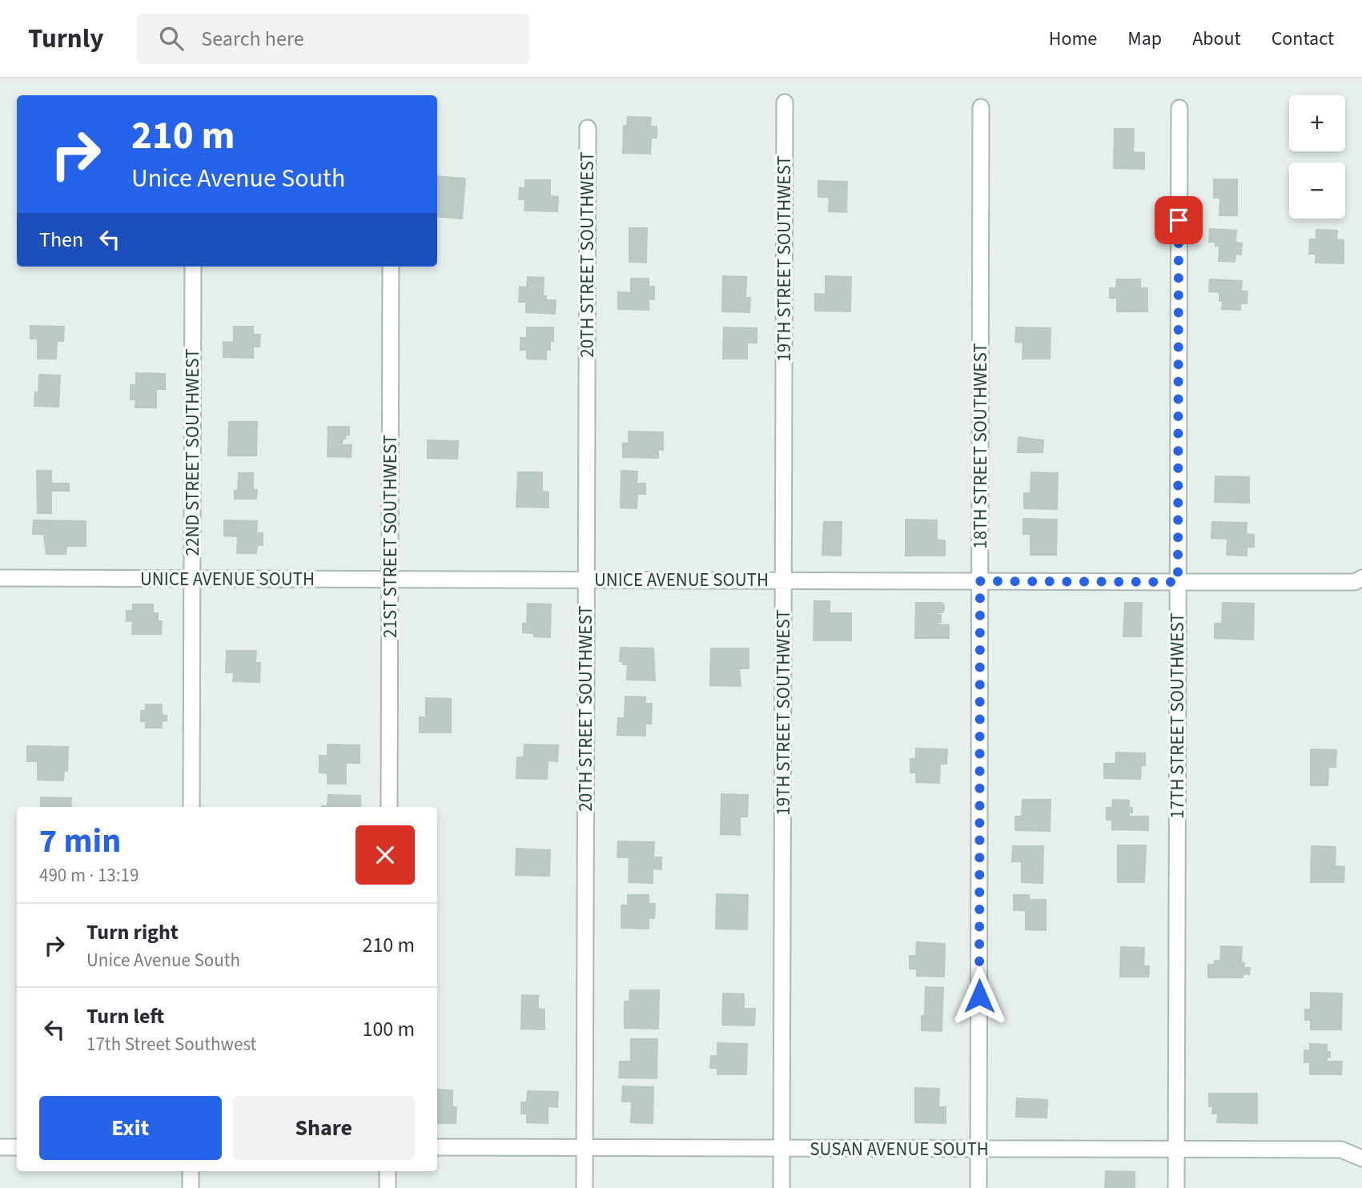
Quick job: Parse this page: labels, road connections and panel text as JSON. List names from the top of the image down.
{
  "streets": {
    "street": [
      "20TH STREET SOUTHWEST",
      "19TH STREET SOUTHWEST",
      "18TH STREET SOUTHWEST",
      "22ND STREET SOUTHWEST",
      "21ST STREET SOUTHWEST",
      "UNICE AVENUE SOUTH",
      "17TH STREET SOUTHWEST",
      "SUSAN AVENUE SOUTH"
    ]
  },
  "crossings": [
    ["20TH STREET SOUTHWEST", "UNICE AVENUE SOUTH"],
    ["20TH STREET SOUTHWEST", "SUSAN AVENUE SOUTH"],
    ["19TH STREET SOUTHWEST", "UNICE AVENUE SOUTH"],
    ["19TH STREET SOUTHWEST", "SUSAN AVENUE SOUTH"],
    ["18TH STREET SOUTHWEST", "UNICE AVENUE SOUTH"],
    ["18TH STREET SOUTHWEST", "SUSAN AVENUE SOUTH"],
    ["22ND STREET SOUTHWEST", "UNICE AVENUE SOUTH"],
    ["21ST STREET SOUTHWEST", "UNICE AVENUE SOUTH"],
    ["UNICE AVENUE SOUTH", "17TH STREET SOUTHWEST"],
    ["17TH STREET SOUTHWEST", "SUSAN AVENUE SOUTH"]
  ],
  "page": {
    "header": "Turnly",
    "search": "Search here",
    "nav": [
      "Home",
      "Map",
      "About",
      "Contact"
    ],
    "map_buttons": ["+", "−"],
    "turn": ["210 m", "Unice Avenue South"],
    "then": "Then",
    "heading": ["7 min", "490 m · 13:19"],
    "list": [
      {
        "name": "Turn right",
        "note": "Unice Avenue South",
        "value": "210 m"
      },
      {
        "name": "Turn left",
        "note": "17th Street Southwest",
        "value": "100 m"
      }
    ],
    "buttons": ["Exit", "Share"]
  }
}
